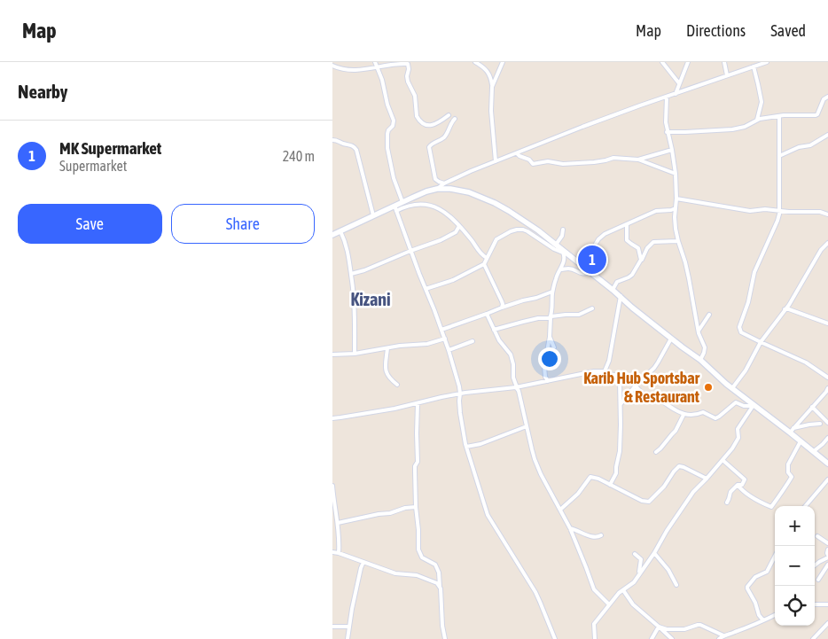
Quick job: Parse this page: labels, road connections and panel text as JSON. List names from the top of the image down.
{
  "districts": ["Kizani"],
  "places": ["Karib Hub Sportsbar & Restaurant"],
  "page": {
    "header": "Map",
    "nav": ["Map", "Directions", "Saved"],
    "heading": "Nearby",
    "list": [
      {
        "mark": "1",
        "name": "MK Supermarket",
        "note": "Supermarket",
        "value": "240 m"
      }
    ],
    "buttons": ["Save", "Share"],
    "pins": "1",
    "map_buttons": ["+", "−"]
  }
}
